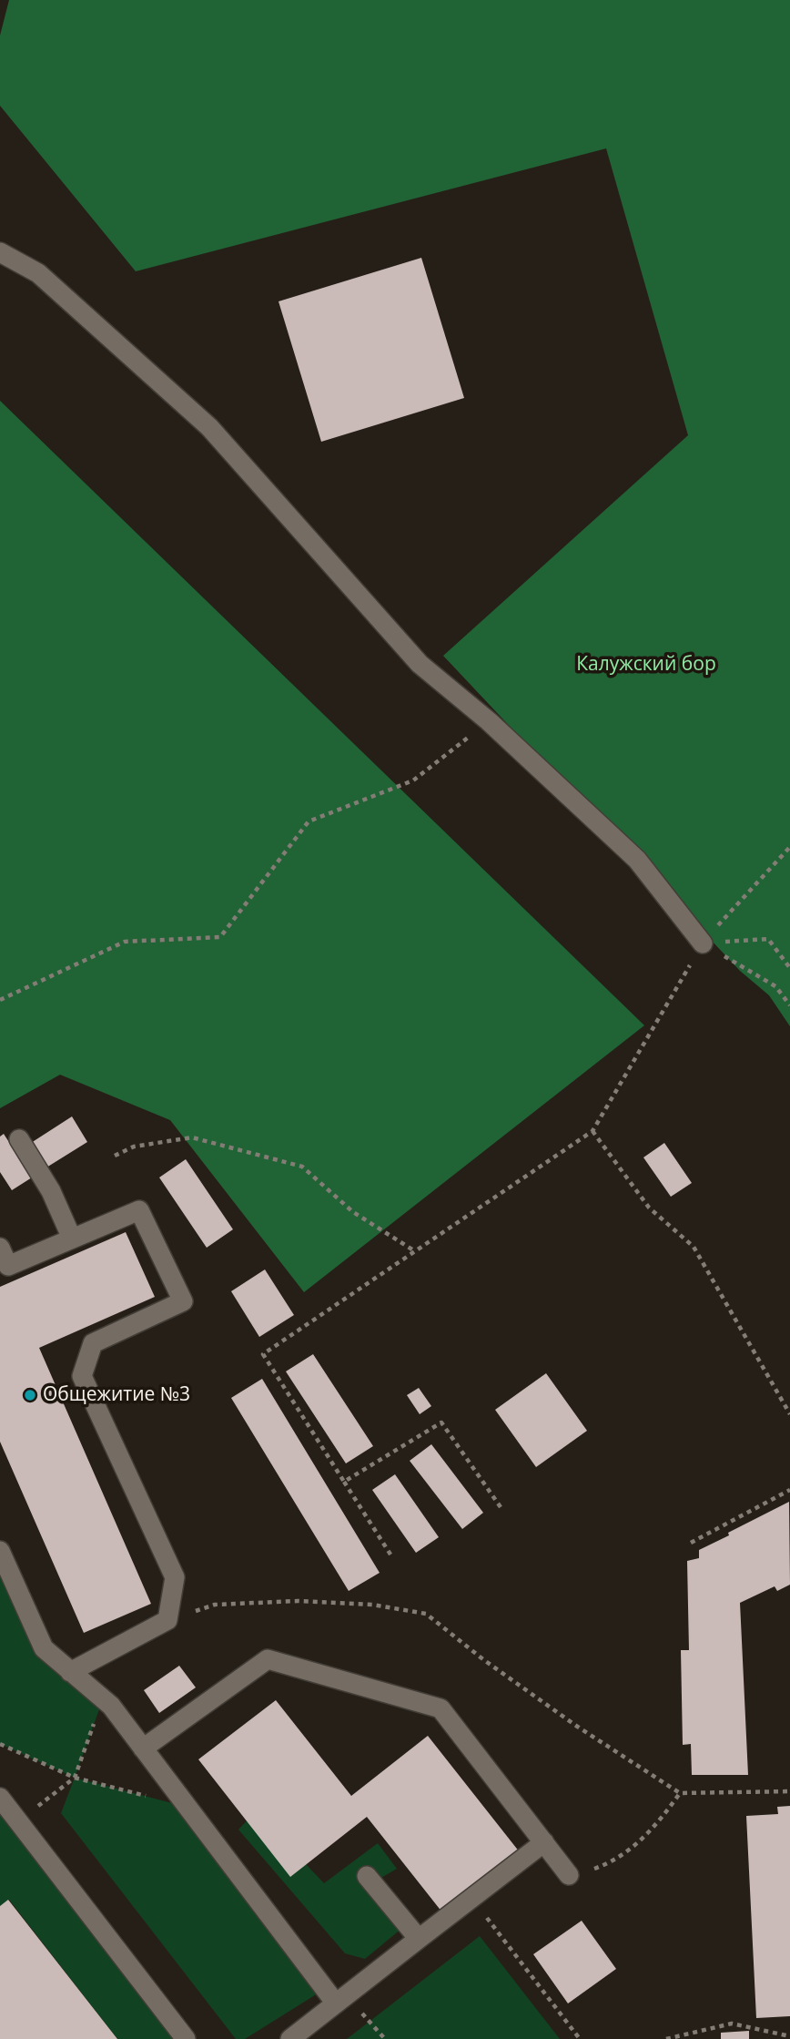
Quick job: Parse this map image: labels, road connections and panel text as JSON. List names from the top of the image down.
{
  "parks": ["Калужский бор"],
  "places": ["Общежитие №3"]
}
